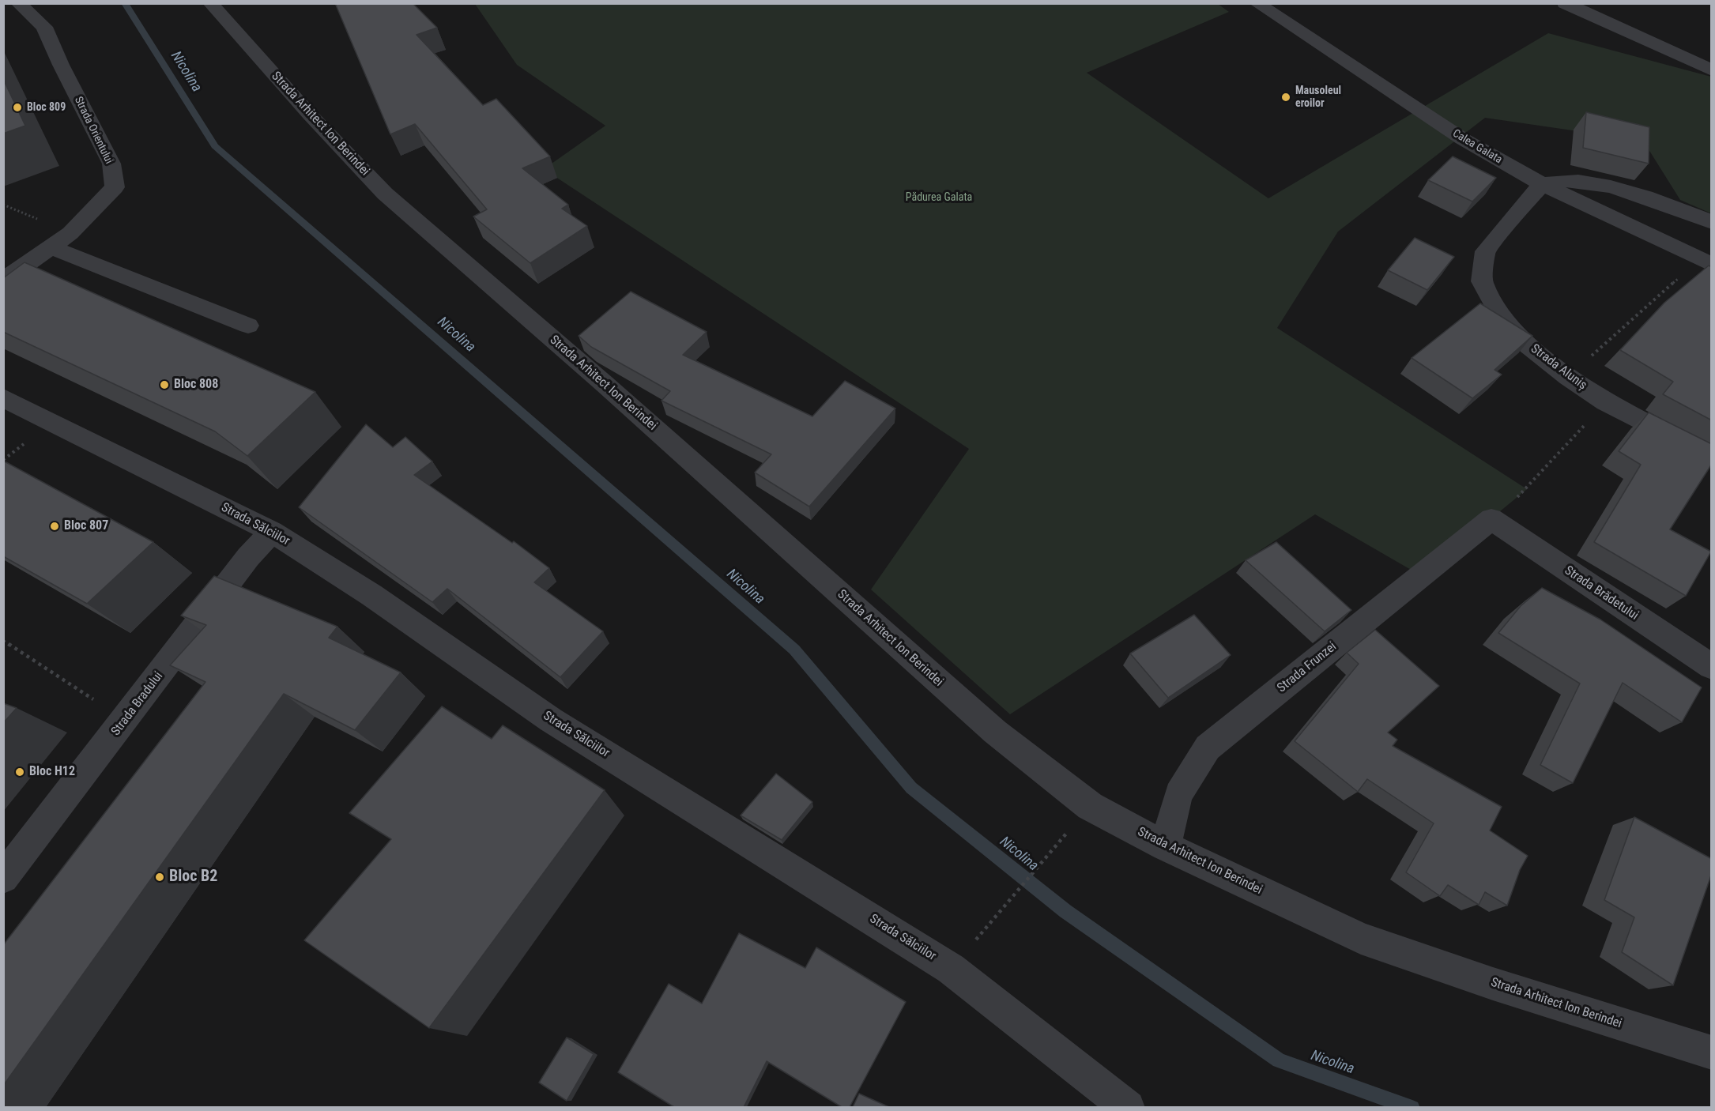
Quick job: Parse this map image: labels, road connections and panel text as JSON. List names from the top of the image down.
{
  "streets": {
    "street": [
      "Strada Arhitect Ion Berindei",
      "Strada Orientului",
      "Calea Galata",
      "Strada Aluniș",
      "Strada Sălciilor",
      "Strada Brădetului",
      "Strada Frunzei",
      "Strada Bradului"
    ]
  },
  "crossings": [
    ["Strada Arhitect Ion Berindei", "Strada Frunzei"],
    ["Calea Galata", "Strada Aluniș"],
    ["Strada Sălciilor", "Strada Bradului"],
    ["Strada Brădetului", "Strada Frunzei"]
  ],
  "water": ["Nicolina"],
  "parks": ["Pădurea Galata"],
  "places": [
    "Mausoleul eroilor",
    "Bloc 809",
    "Bloc 808",
    "Bloc 807",
    "Bloc H12",
    "Bloc B2"
  ]
}
